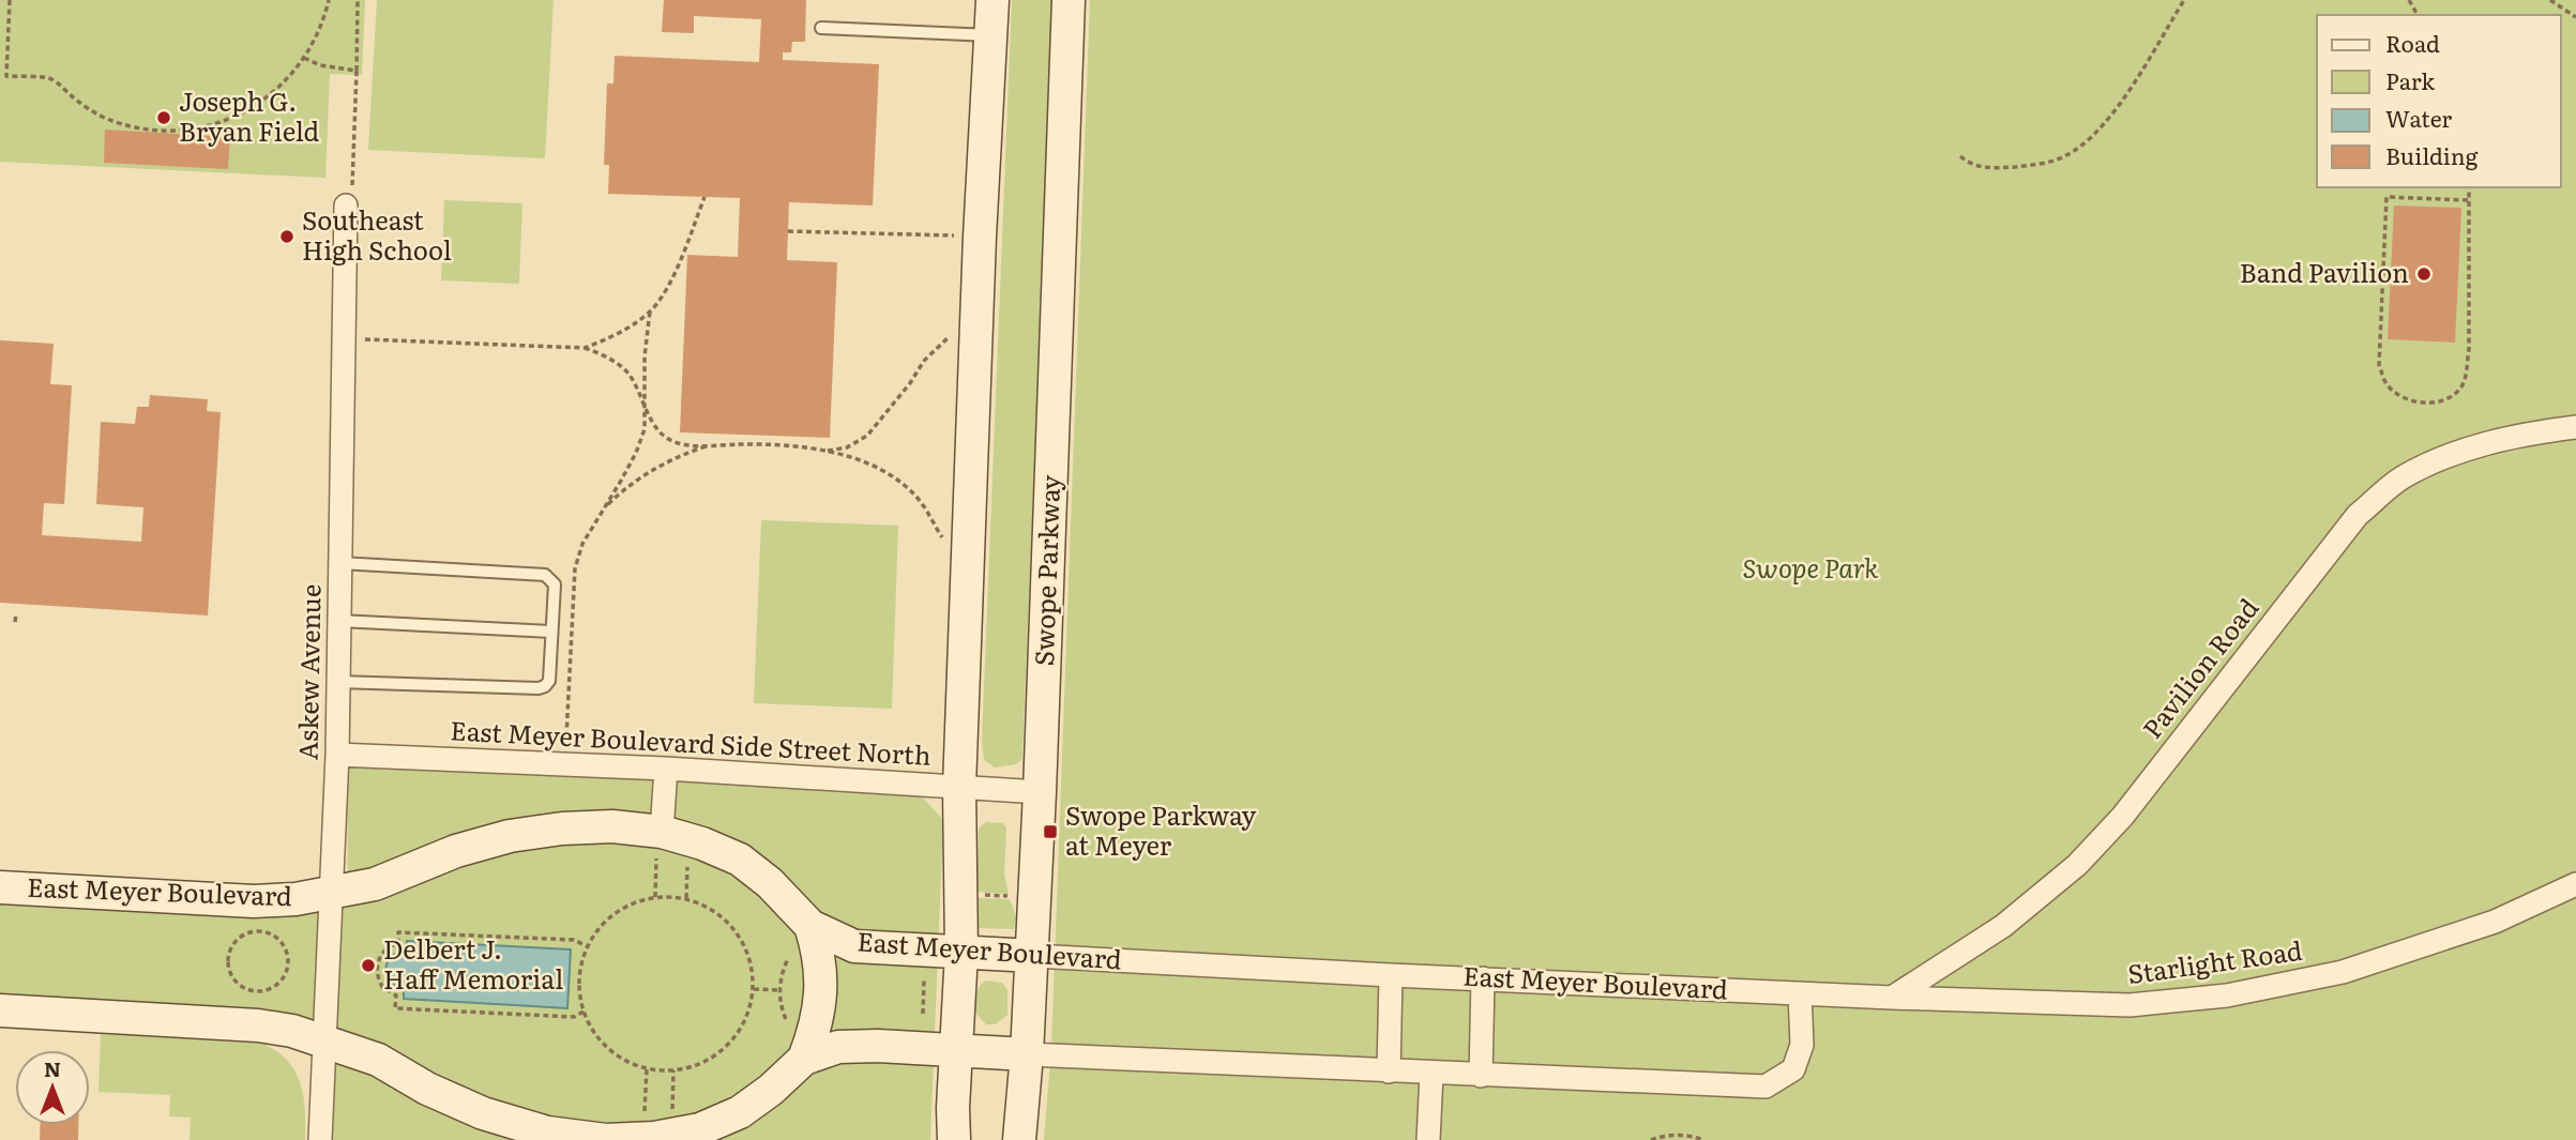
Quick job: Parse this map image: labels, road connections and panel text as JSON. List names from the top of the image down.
{
  "streets": {
    "main road": ["Swope Parkway", "East Meyer Boulevard"],
    "street": [
      "Pavilion Road",
      "Askew Avenue",
      "East Meyer Boulevard Side Street North",
      "Starlight Road"
    ]
  },
  "crossings": [
    ["Swope Parkway", "East Meyer Boulevard Side Street North"],
    ["Swope Parkway", "East Meyer Boulevard"],
    ["Pavilion Road", "Starlight Road"],
    ["Askew Avenue", "East Meyer Boulevard Side Street North"],
    ["Askew Avenue", "East Meyer Boulevard"],
    ["East Meyer Boulevard", "Starlight Road"]
  ],
  "parks": ["Swope Park"],
  "places": {
    "other": [
      "Joseph G. Bryan Field",
      "Southeast High School",
      "Band Pavilion",
      "Delbert J. Haff Memorial"
    ],
    "transit": ["Swope Parkway at Meyer"]
  },
  "legend": [
    "Road",
    "Park",
    "Water",
    "Building"
  ],
  "north": "top"
}
